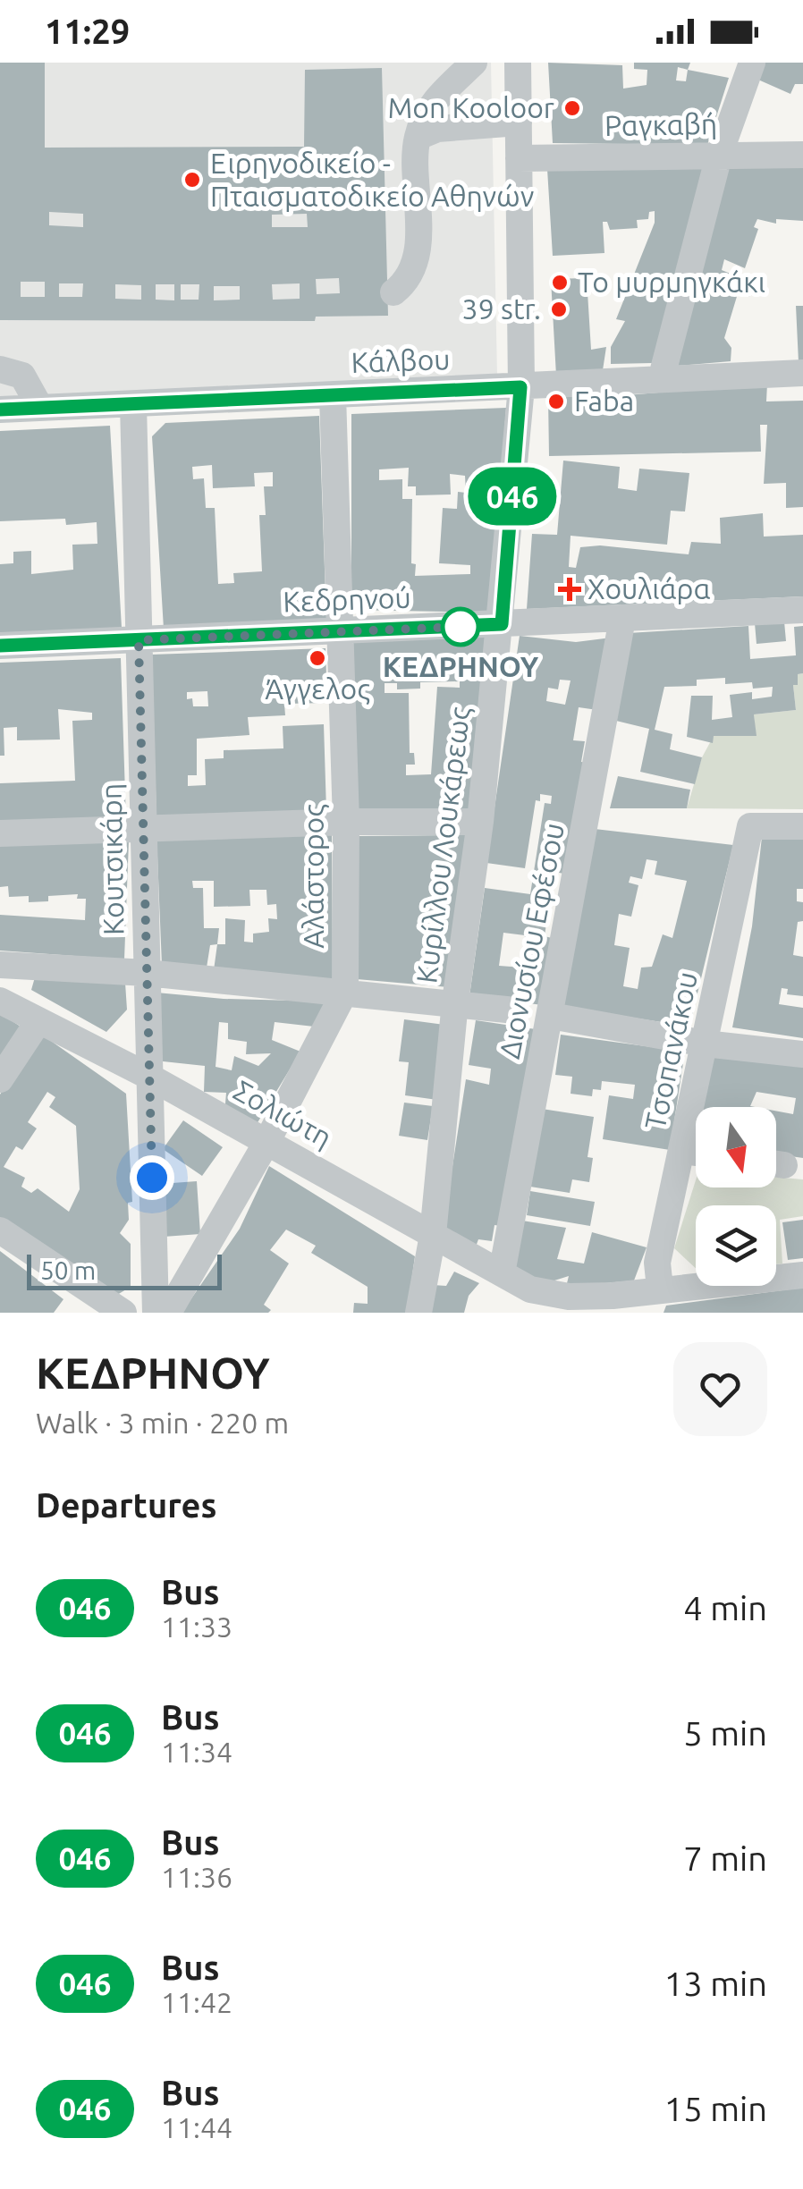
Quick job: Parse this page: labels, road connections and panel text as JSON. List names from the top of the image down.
{
  "streets": {
    "street": [
      "Ραγκαβή",
      "Κάλβου",
      "Κεδρηνού",
      "Κυρίλλου Λουκάρεως",
      "Κουτσικάρη",
      "Αλάστορος",
      "Διονυσίου Εφέσου",
      "Τσοπανάκου",
      "Σολιώτη"
    ]
  },
  "crossings": [
    ["Ραγκαβή", "Κυρίλλου Λουκάρεως"],
    ["Κάλβου", "Κυρίλλου Λουκάρεως"],
    ["Κάλβου", "Κουτσικάρη"],
    ["Κάλβου", "Αλάστορος"],
    ["Κεδρηνού", "Κυρίλλου Λουκάρεως"],
    ["Κεδρηνού", "Κουτσικάρη"],
    ["Κεδρηνού", "Αλάστορος"],
    ["Κεδρηνού", "Διονυσίου Εφέσου"],
    ["Κυρίλλου Λουκάρεως", "Σολιώτη"],
    ["Κουτσικάρη", "Σολιώτη"],
    ["Αλάστορος", "Σολιώτη"],
    ["Διονυσίου Εφέσου", "Σολιώτη"],
    ["Τσοπανάκου", "Σολιώτη"]
  ],
  "places": {
    "other": [
      "Mon Kooloor",
      "Ειρηνοδικείο - Πταισματοδικείο Αθηνών",
      "Το μυρμηγκάκι",
      "39 str.",
      "Faba",
      "ΚΕΔΡΗΝΟΥ",
      "Άγγελος"
    ],
    "health": ["Χουλιάρα"]
  },
  "lines": ["bus line 046"],
  "scale_bar": "50 m",
  "north": "bottom",
  "page": {
    "status": "11:29",
    "on_map": "046",
    "scale": "50 m",
    "heading": [
      ["ΚΕΔΡΗΝΟΥ", "Walk · 3 min · 220 m"],
      "Departures"
    ],
    "list": [
      {
        "mark": "046",
        "name": "Bus",
        "note": "11:33",
        "value": "4 min"
      },
      {
        "mark": "046",
        "name": "Bus",
        "note": "11:34",
        "value": "5 min"
      },
      {
        "mark": "046",
        "name": "Bus",
        "note": "11:36",
        "value": "7 min"
      },
      {
        "mark": "046",
        "name": "Bus",
        "note": "11:42",
        "value": "13 min"
      },
      {
        "mark": "046",
        "name": "Bus",
        "note": "11:44",
        "value": "15 min"
      }
    ]
  }
}
